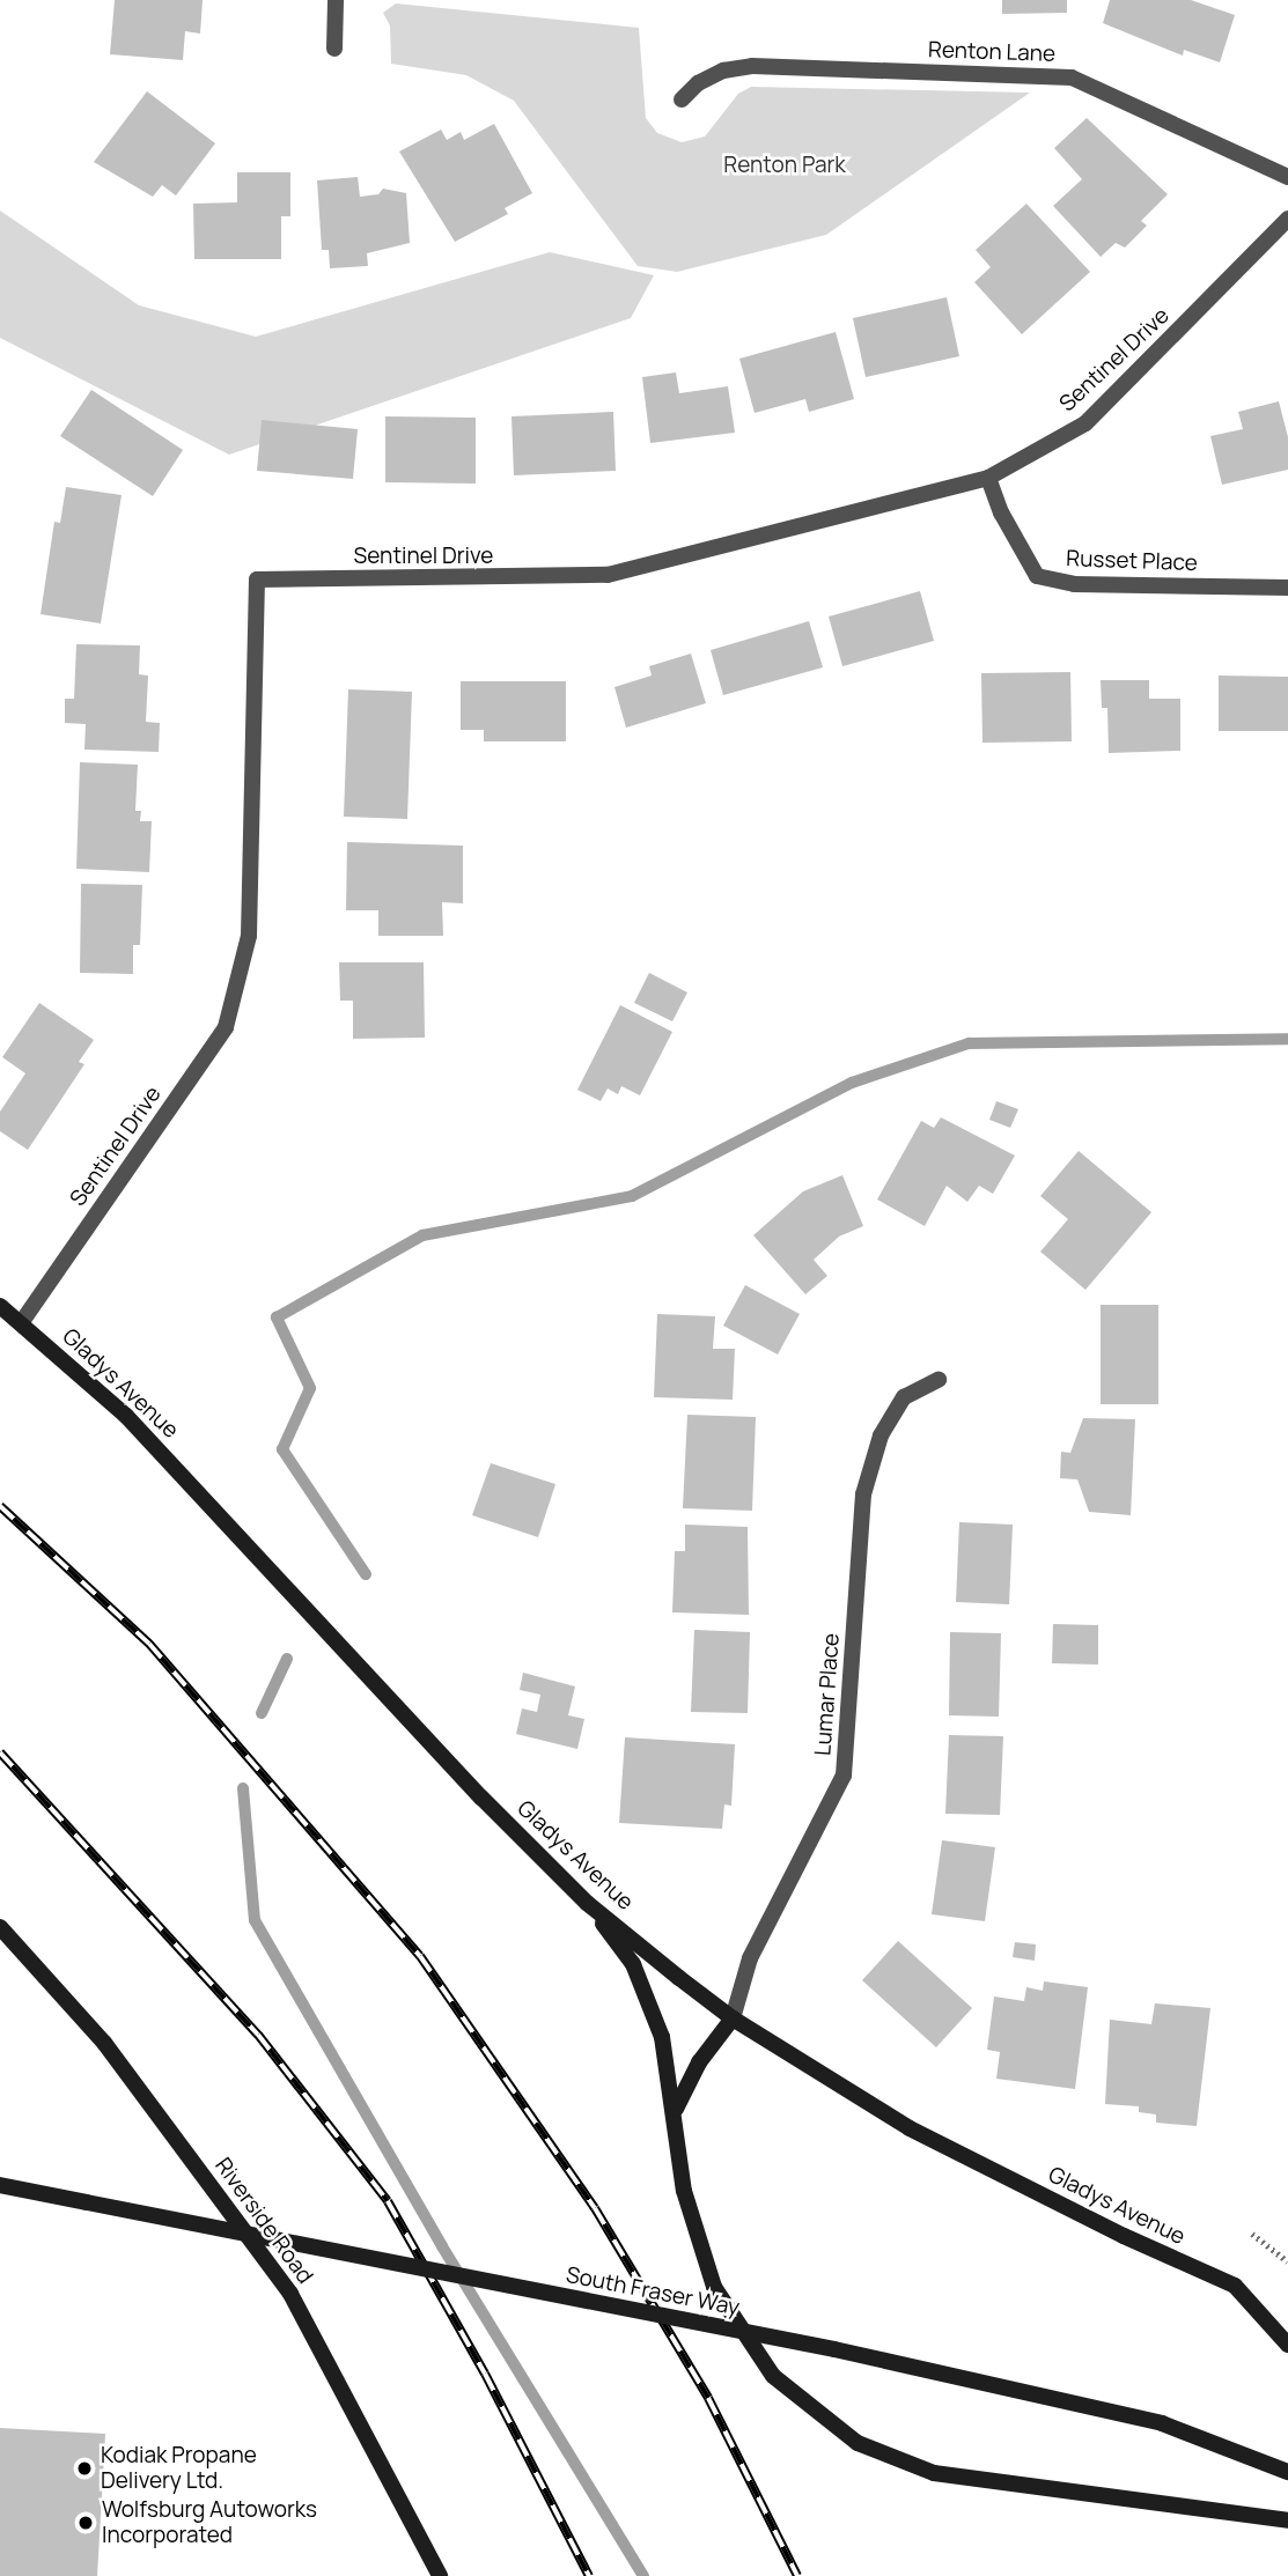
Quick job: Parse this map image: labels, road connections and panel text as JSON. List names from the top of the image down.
{
  "streets": {
    "main road": ["Gladys Avenue", "Riverside Road", "South Fraser Way"],
    "street": [
      "Renton Lane",
      "Sentinel Drive",
      "Russet Place",
      "Lumar Place"
    ]
  },
  "crossings": [
    ["Sentinel Drive", "Russet Place"],
    ["Sentinel Drive", "Gladys Avenue"],
    ["Gladys Avenue", "Lumar Place"]
  ],
  "parks": ["Renton Park"],
  "places": ["Kodiak Propane Delivery Ltd.", "Wolfsburg Autoworks Incorporated"]
}
